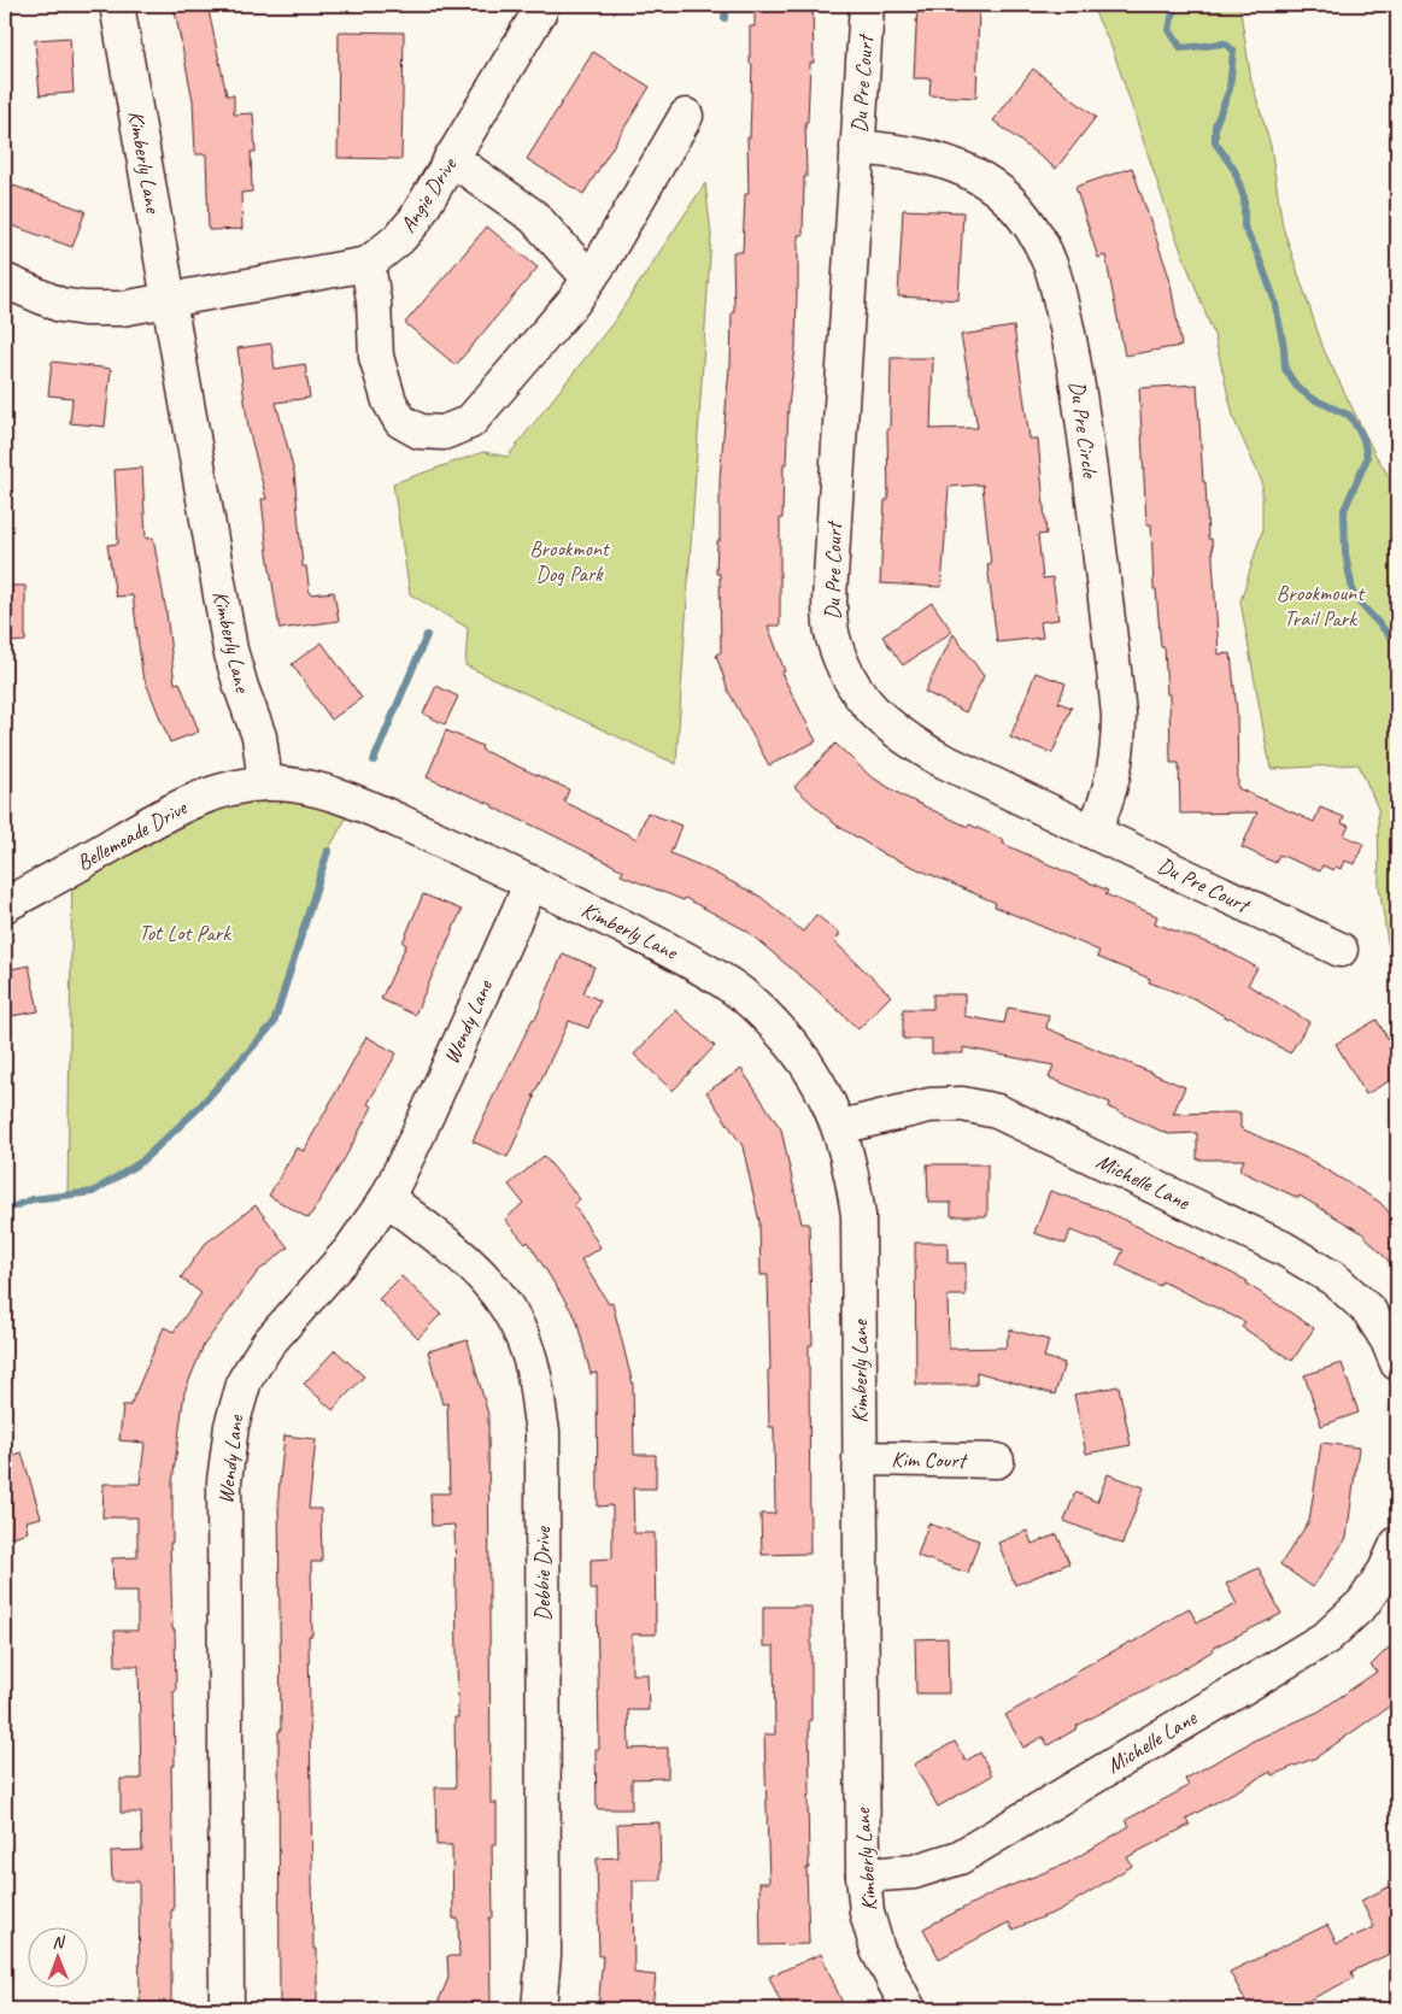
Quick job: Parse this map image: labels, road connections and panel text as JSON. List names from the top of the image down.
{
  "streets": {
    "street": [
      "Du Pre Court",
      "Kimberly Lane",
      "Angie Drive",
      "Du Pre Circle",
      "Bellemeade Drive",
      "Wendy Lane",
      "Michelle Lane",
      "Kim Court",
      "Debbie Drive"
    ]
  },
  "crossings": [
    ["Du Pre Court", "Du Pre Circle"],
    ["Kimberly Lane", "Bellemeade Drive"],
    ["Kimberly Lane", "Wendy Lane"],
    ["Kimberly Lane", "Michelle Lane"],
    ["Kimberly Lane", "Kim Court"],
    ["Wendy Lane", "Debbie Drive"]
  ],
  "parks": ["Brookmont Dog Park", "Brookmount Trail Park", "Tot Lot Park"],
  "north": "top"
}
